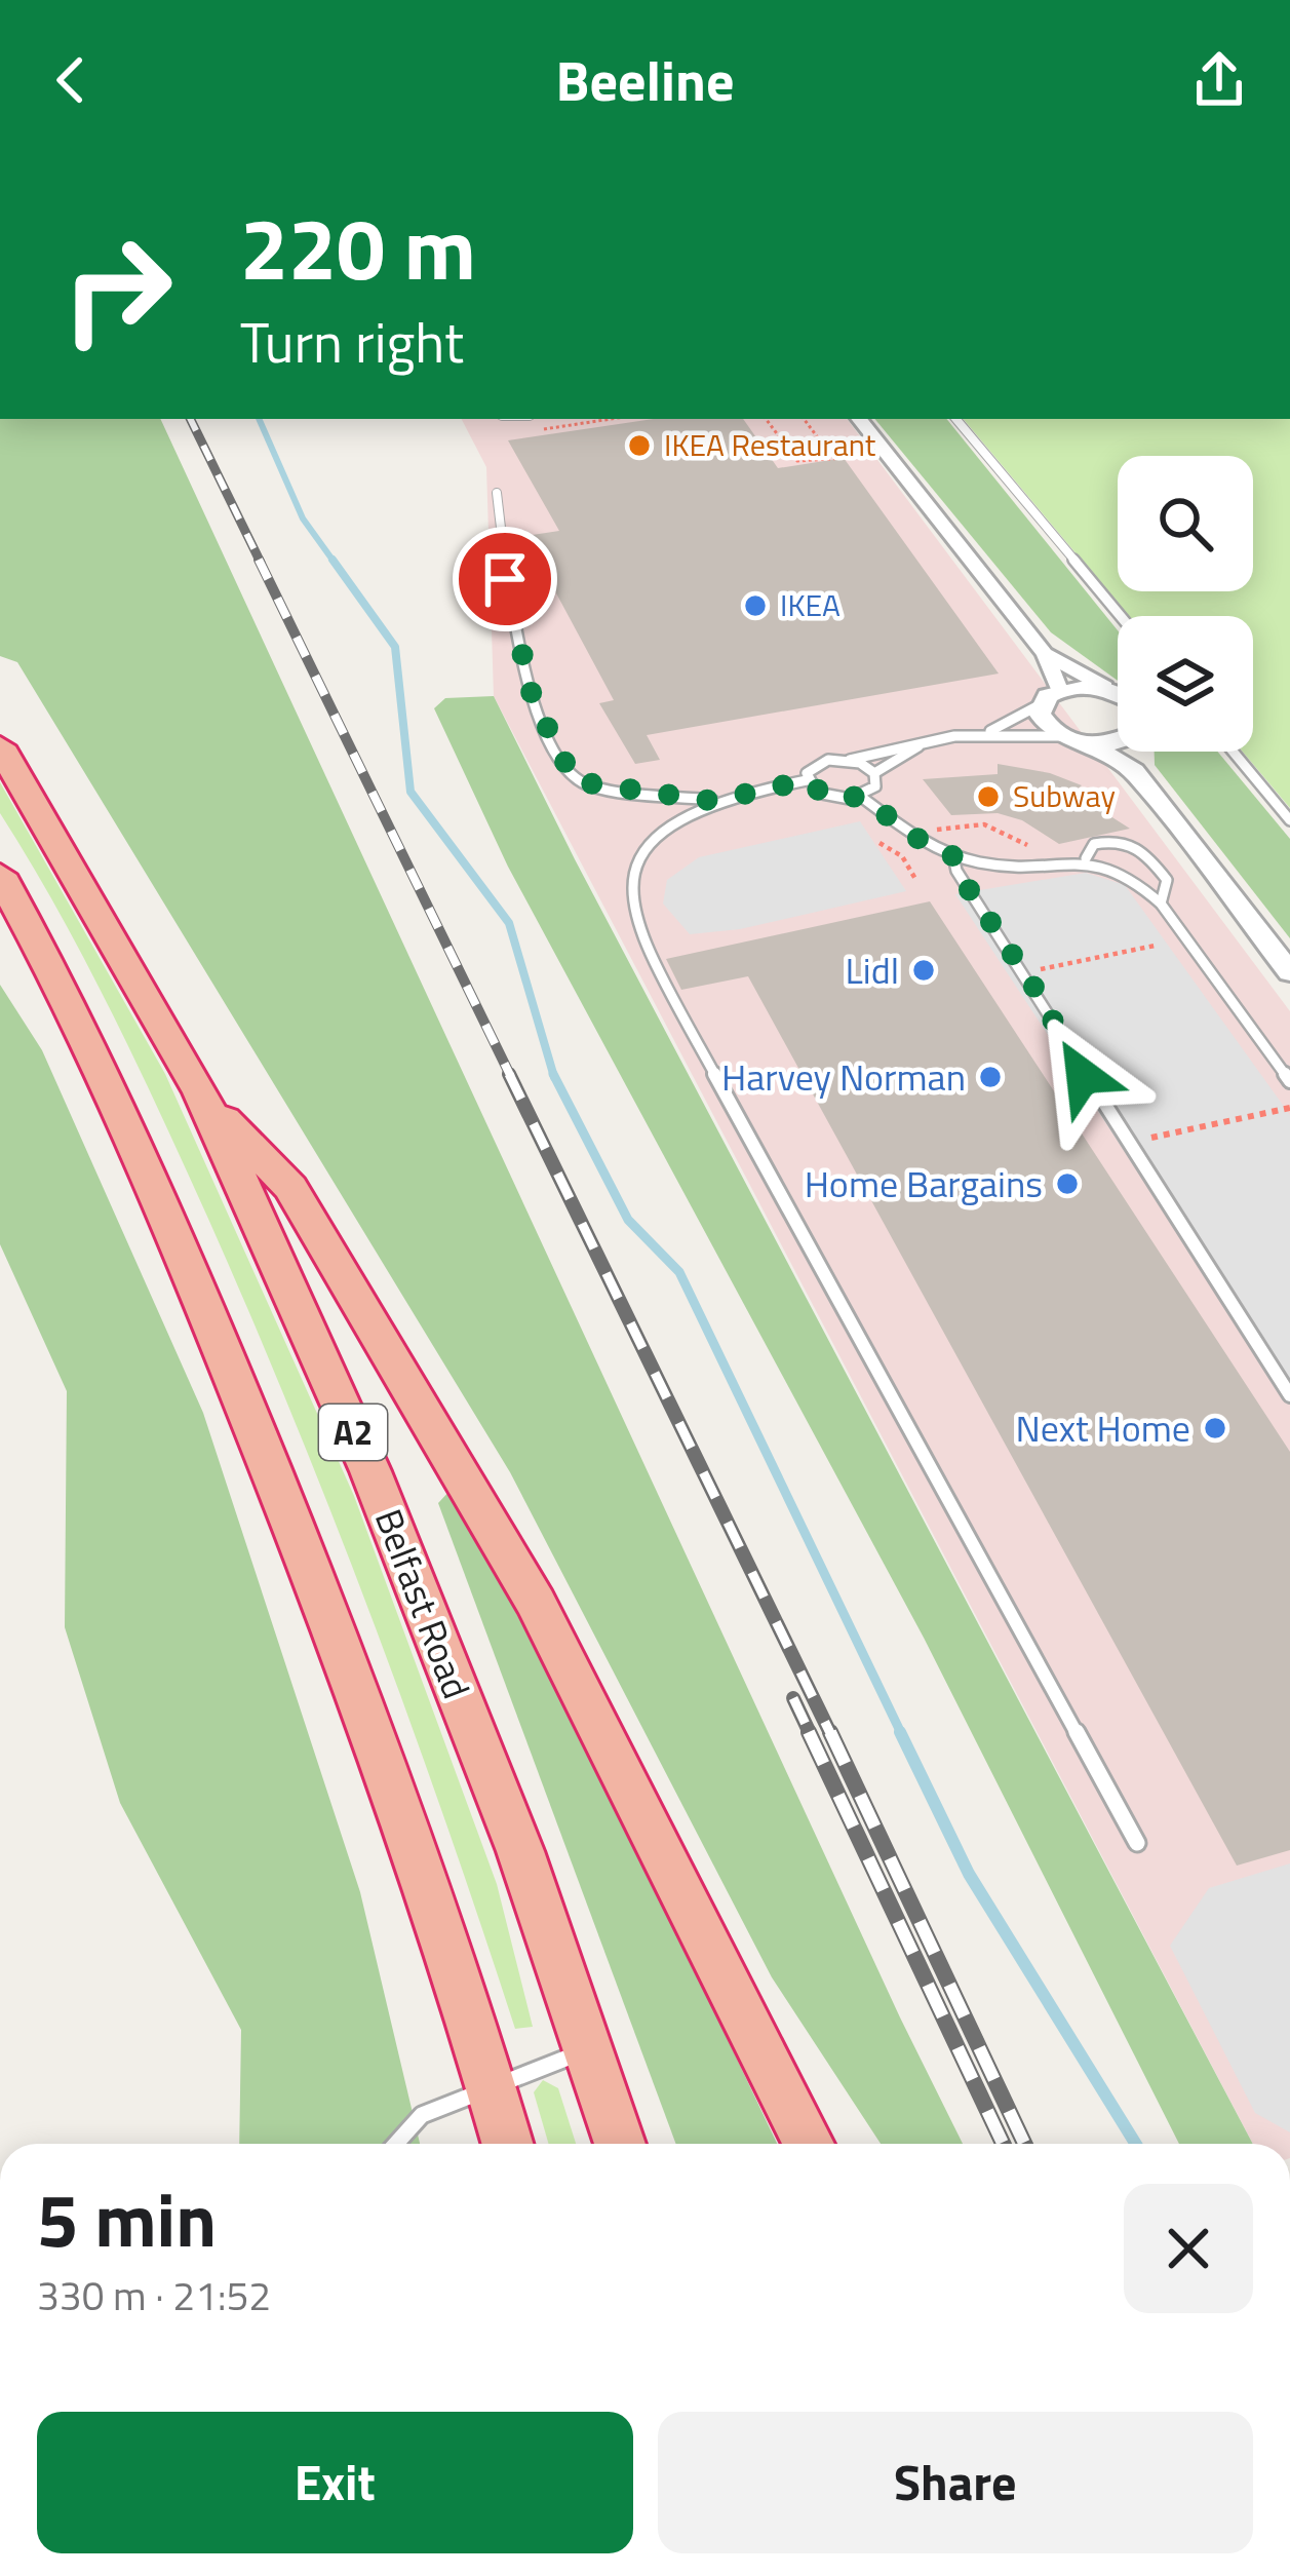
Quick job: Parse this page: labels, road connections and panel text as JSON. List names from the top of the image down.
{
  "streets": {
    "highway": ["A2", "Belfast Road"]
  },
  "places": [
    "IKEA Restaurant",
    "IKEA",
    "Subway",
    "Lidl",
    "Harvey Norman",
    "Home Bargains",
    "Next Home"
  ],
  "page": {
    "header": "Beeline",
    "turn": ["220 m", "Turn right"],
    "heading": ["5 min", "330 m · 21:52"],
    "buttons": ["Exit", "Share"]
  }
}
